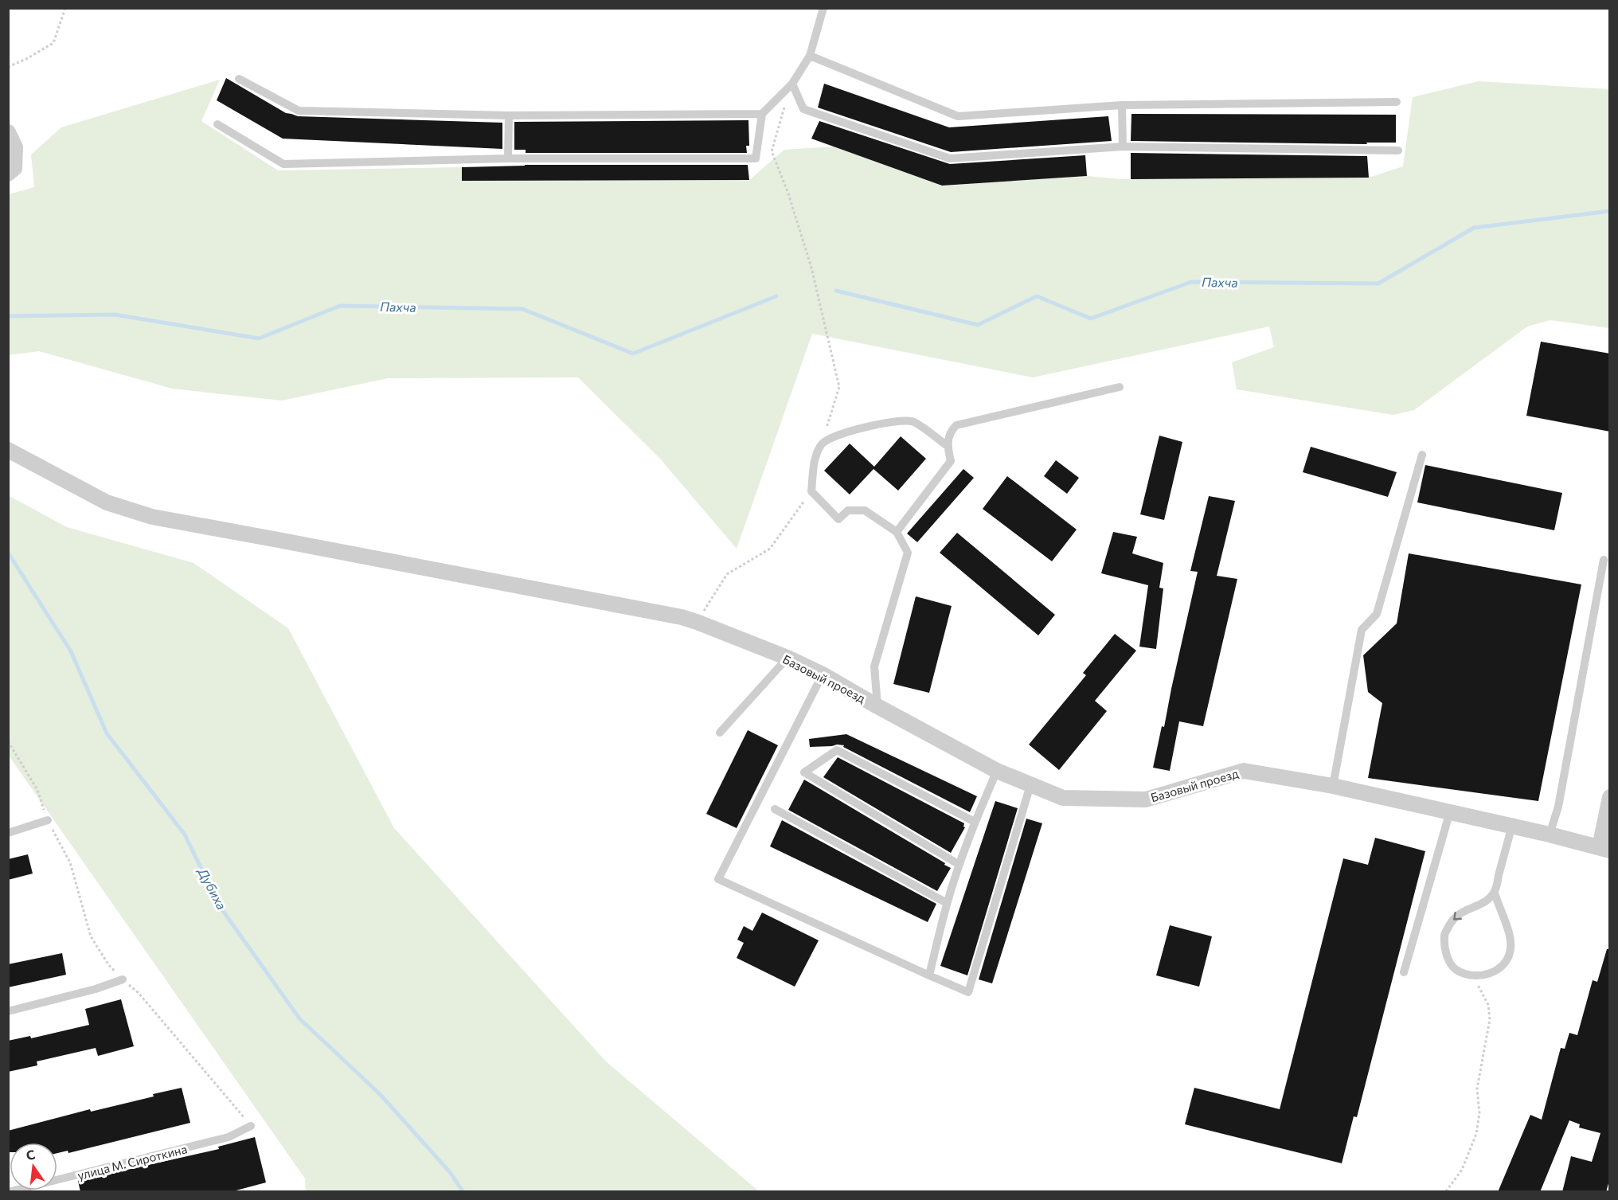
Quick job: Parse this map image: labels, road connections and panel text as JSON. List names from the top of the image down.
{
  "streets": {
    "street": ["Базовый проезд"],
    "lane": ["улица М. Сироткина"]
  },
  "water": ["Пахча", "Дубиха"],
  "north": "top"
}
